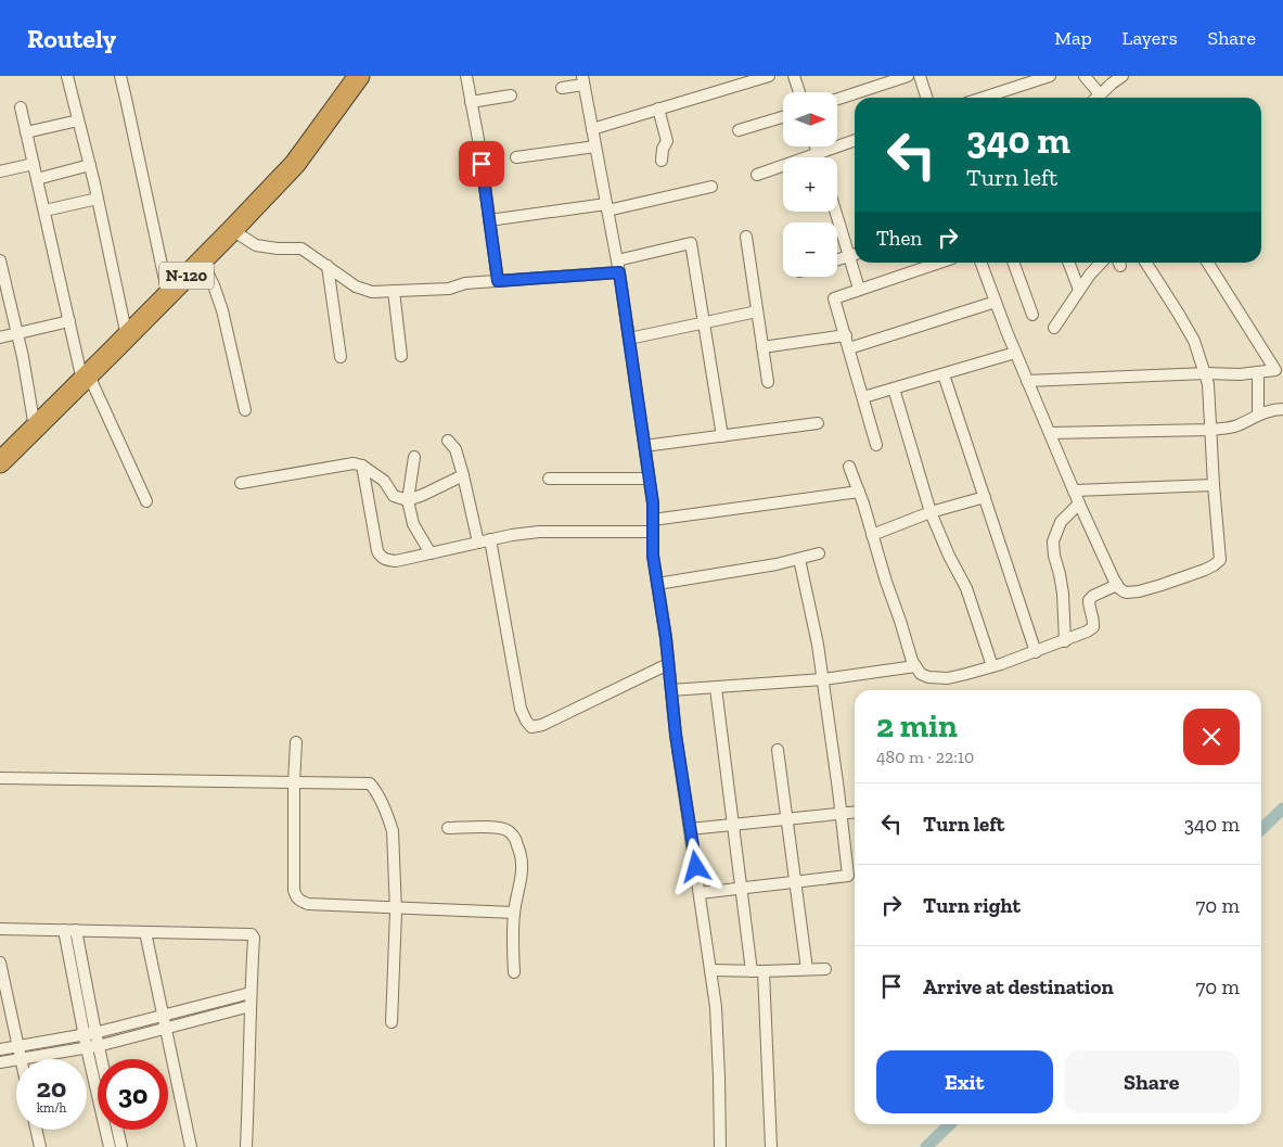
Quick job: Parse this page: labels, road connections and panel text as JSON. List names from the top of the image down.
{
  "streets": {
    "highway": ["N-120"]
  },
  "north": "right",
  "page": {
    "header": "Routely",
    "nav": ["Map", "Layers", "Share"],
    "map_buttons": ["+", "−"],
    "turn": ["340 m", "Turn left"],
    "then": "Then",
    "heading": ["2 min", "480 m · 22:10"],
    "list": [
      {
        "name": "Turn left",
        "value": "340 m"
      },
      {
        "name": "Turn right",
        "value": "70 m"
      },
      {
        "name": "Arrive at destination",
        "value": "70 m"
      }
    ],
    "buttons": ["Exit", "Share"],
    "speed": "20 km/h",
    "limit": "30"
  }
}
